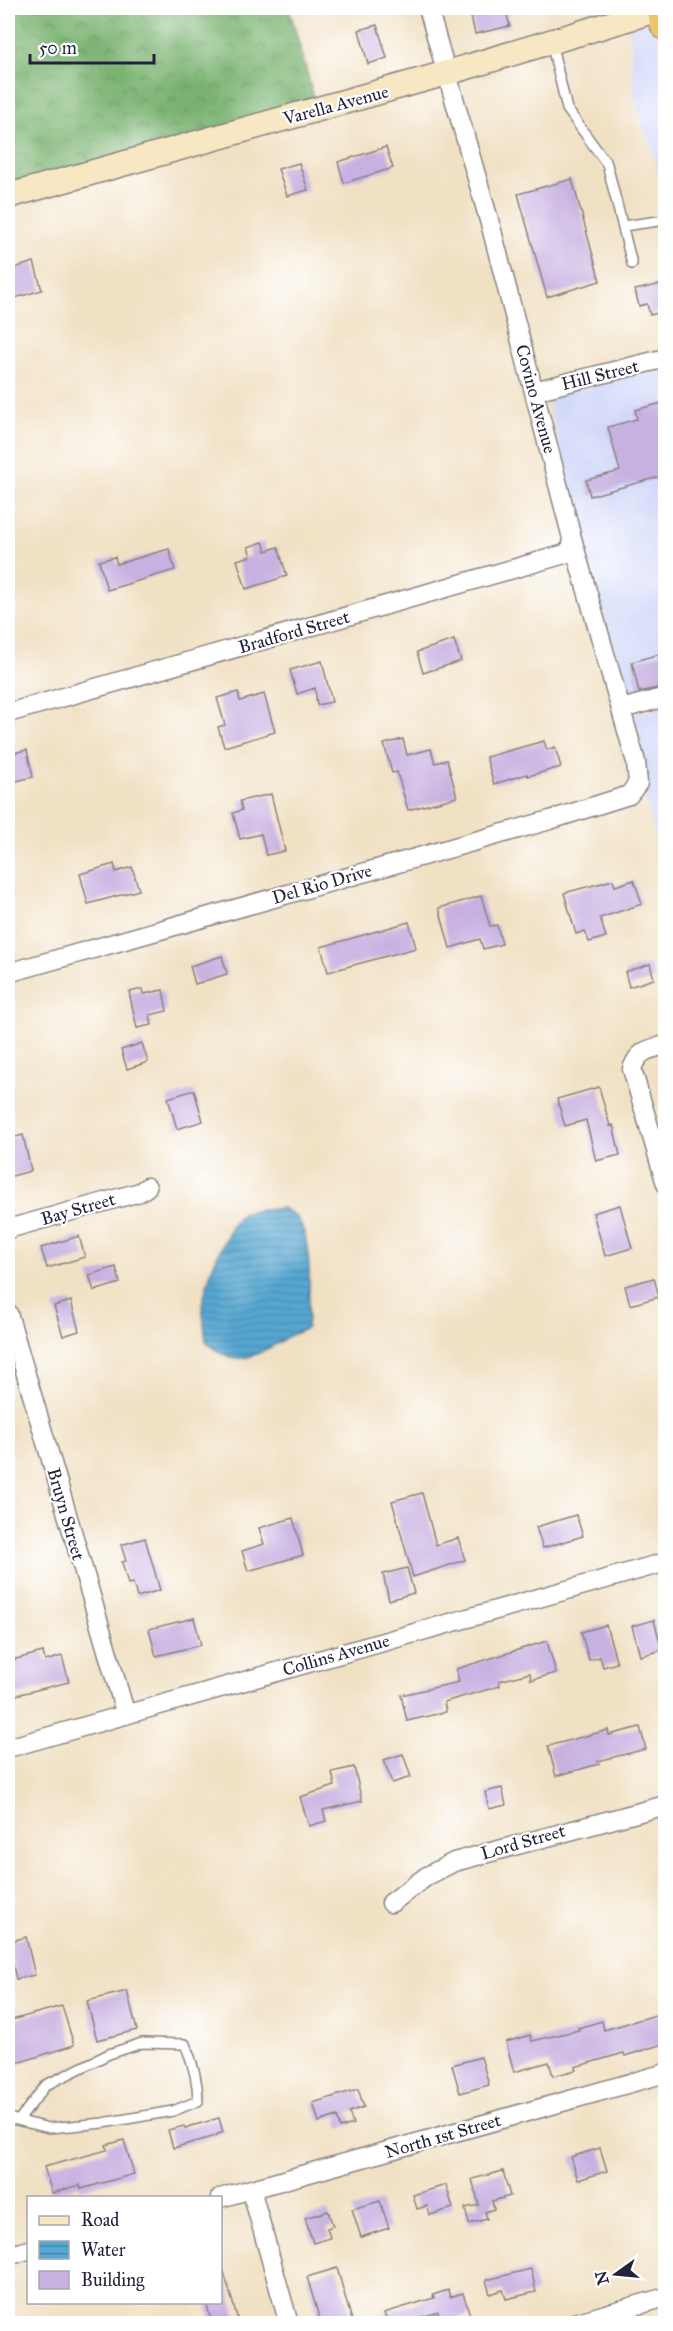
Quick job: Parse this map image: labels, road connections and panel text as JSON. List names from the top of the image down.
{
  "streets": {
    "street": [
      "Varella Avenue",
      "Hill Street",
      "Covino Avenue",
      "Bradford Street",
      "Del Rio Drive",
      "Bay Street",
      "Bruyn Street",
      "Collins Avenue",
      "Lord Street",
      "North 1st Street"
    ]
  },
  "crossings": [
    ["Varella Avenue", "Covino Avenue"],
    ["Hill Street", "Covino Avenue"],
    ["Covino Avenue", "Bradford Street"],
    ["Covino Avenue", "Del Rio Drive"],
    ["Bruyn Street", "Collins Avenue"]
  ],
  "legend": ["Road", "Water", "Building"],
  "scale_bar": "50 m",
  "north": "left"
}
